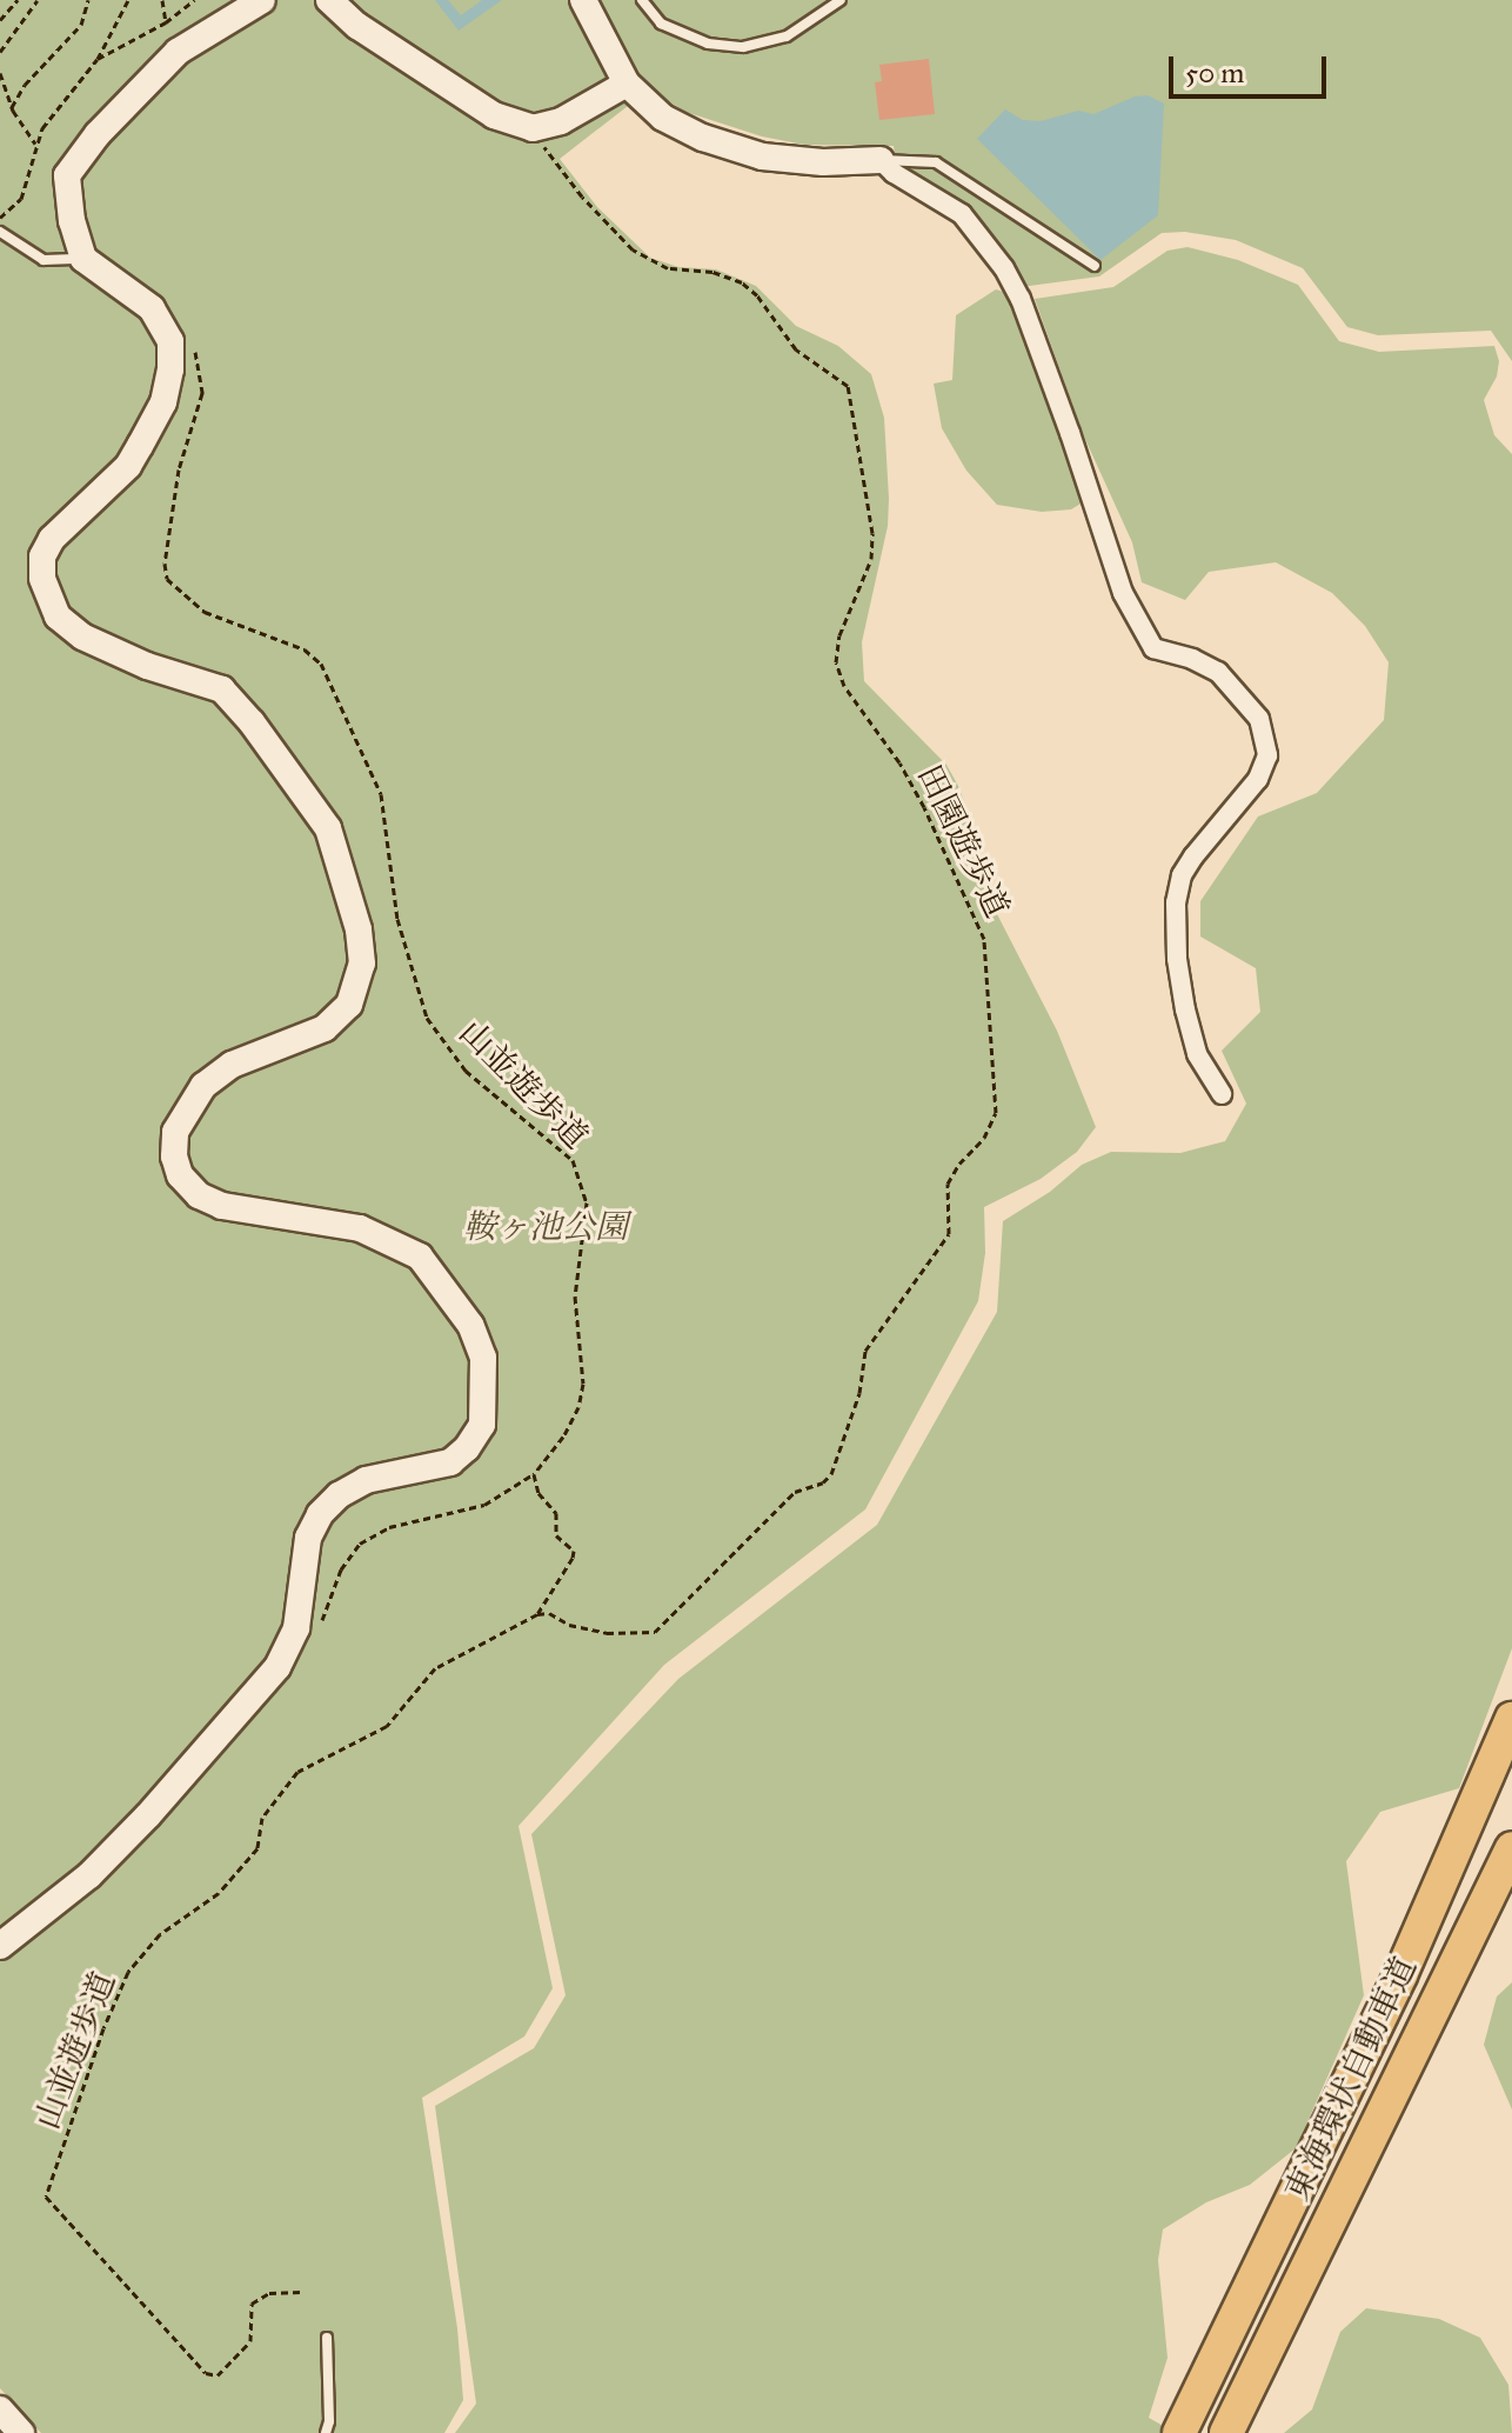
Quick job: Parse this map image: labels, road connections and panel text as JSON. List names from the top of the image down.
{
  "streets": {
    "highway": ["東海環状自動車道"],
    "path": ["田園遊歩道", "山並遊歩道"]
  },
  "crossings": [
    ["田園遊歩道", "山並遊歩道"]
  ],
  "parks": ["鞍ヶ池公園"],
  "scale_bar": "50 m"
}
